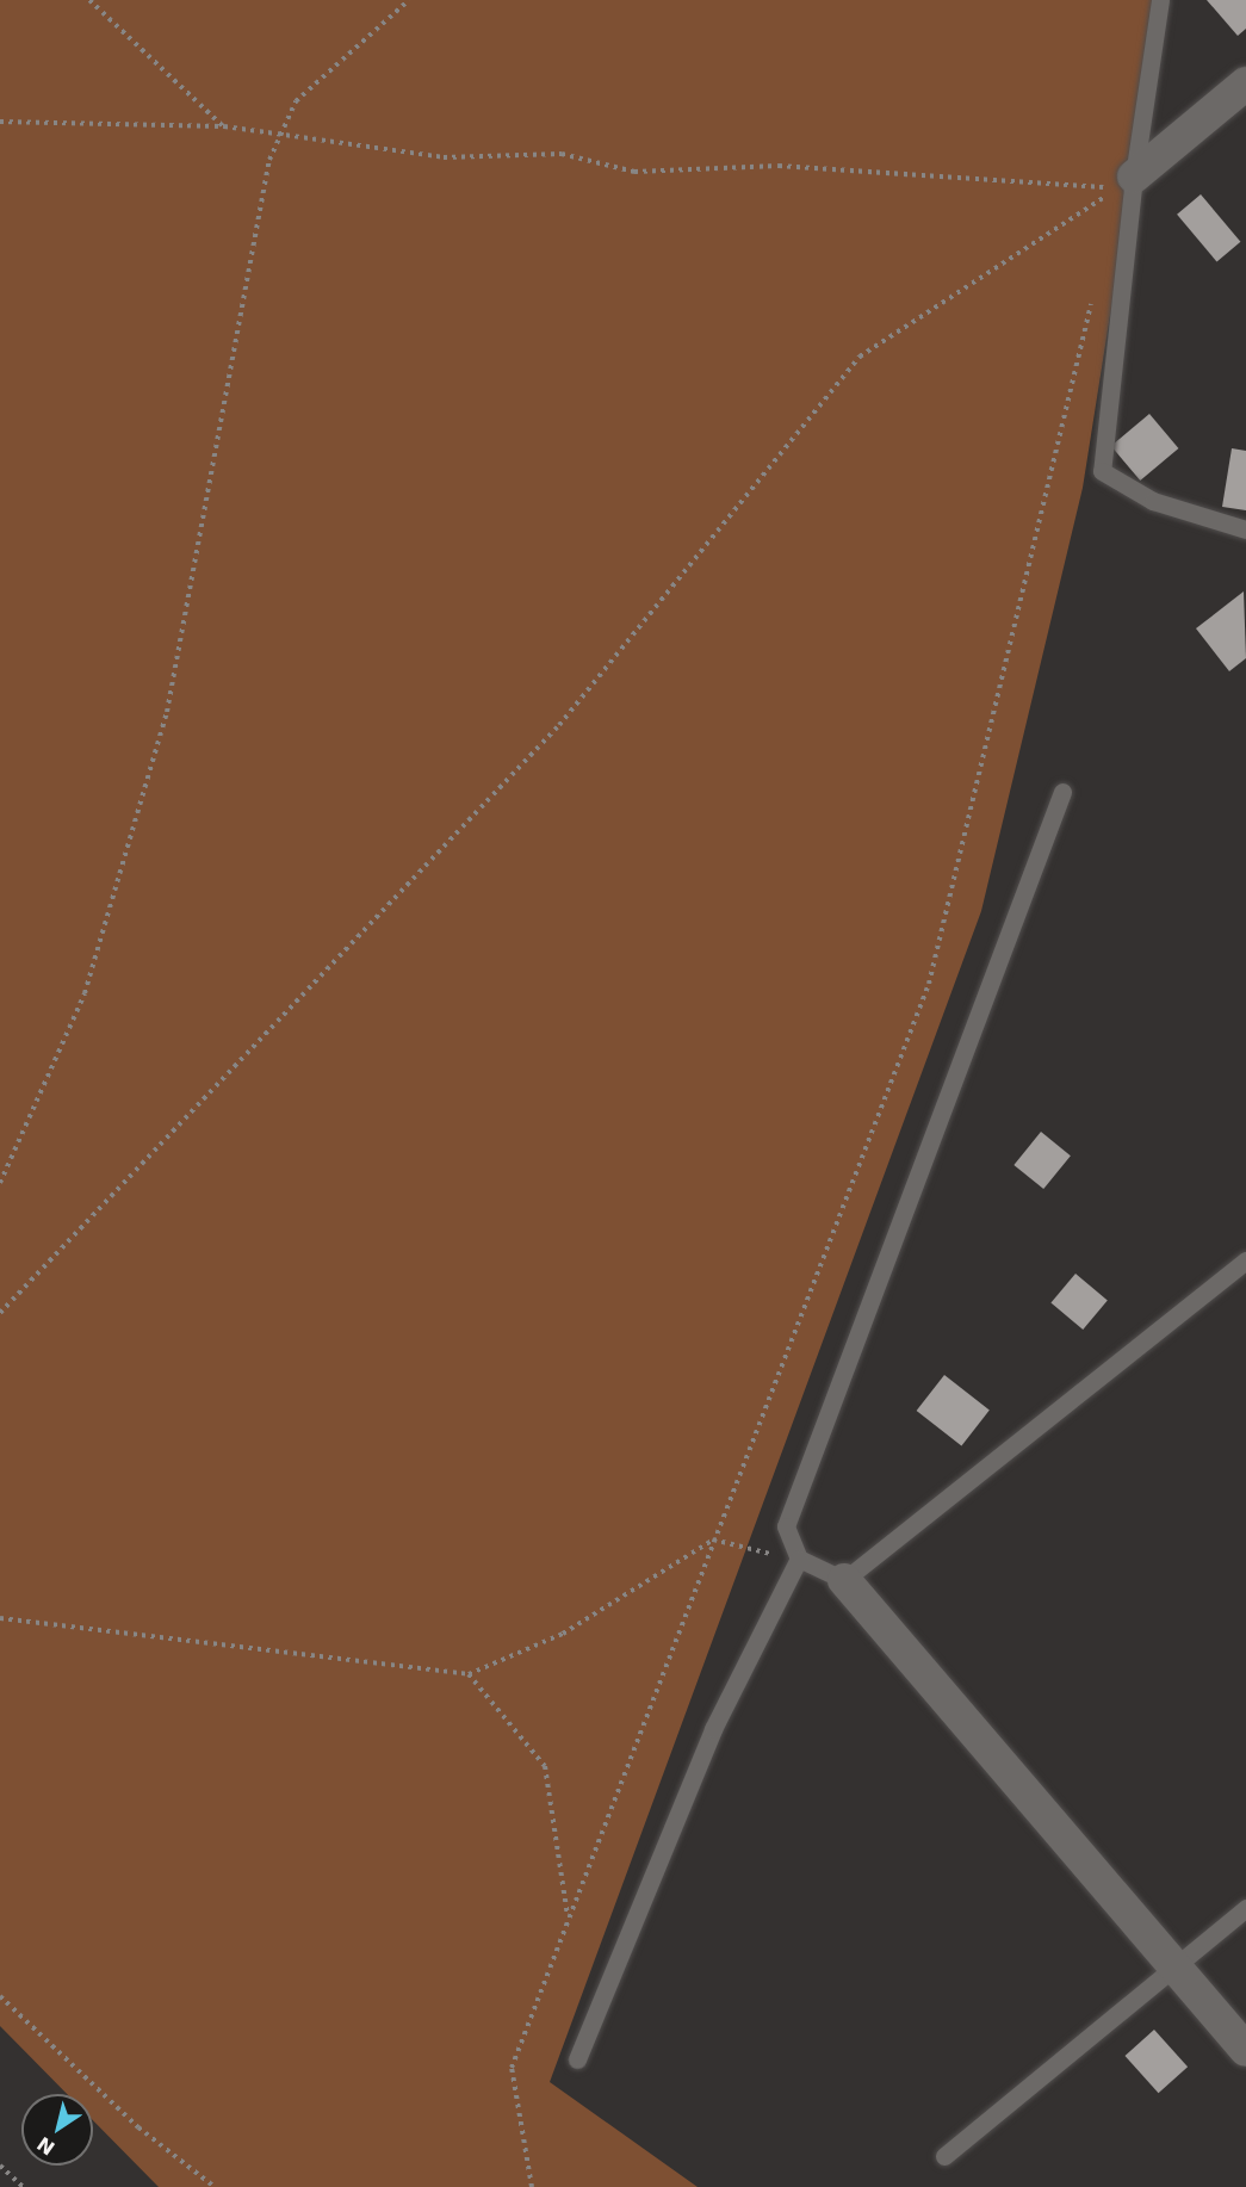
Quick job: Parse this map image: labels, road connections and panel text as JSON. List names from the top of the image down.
{
  "north": "bottom left"
}
